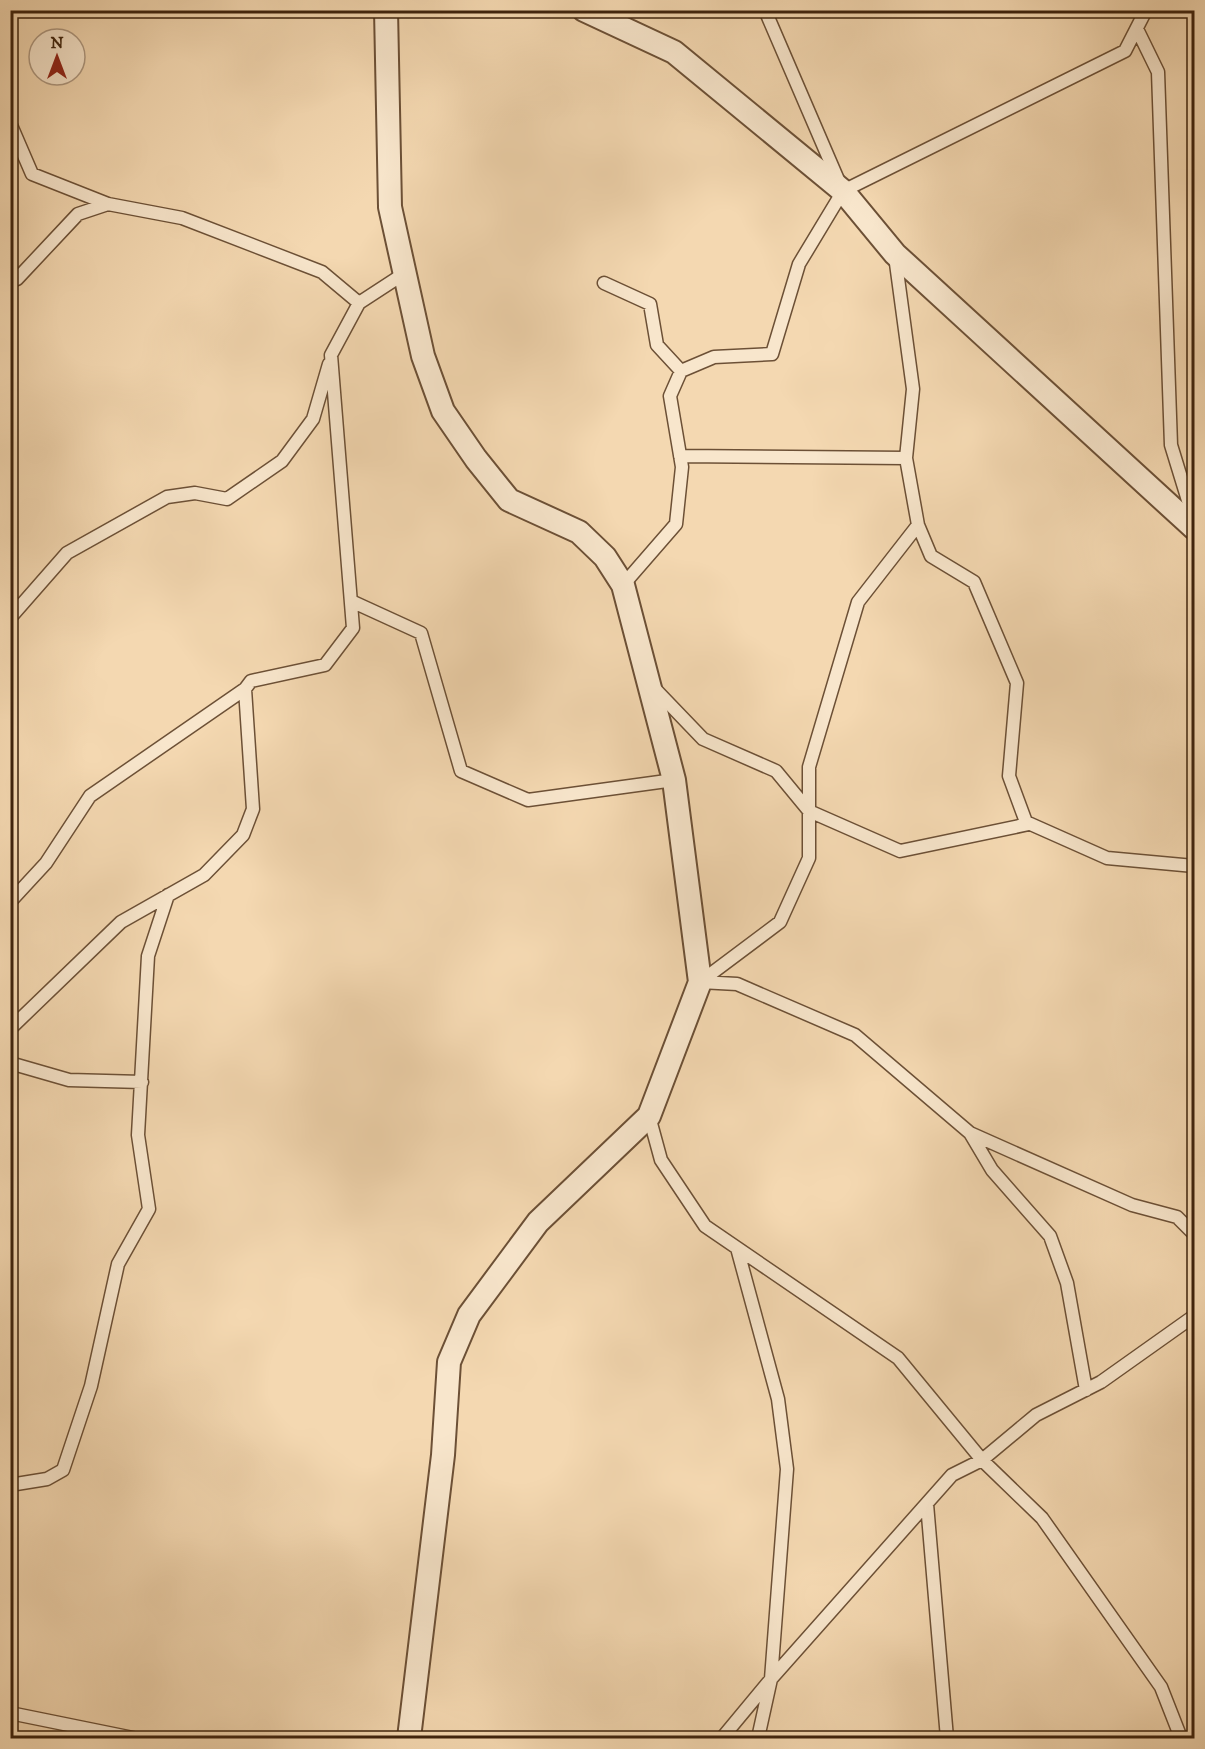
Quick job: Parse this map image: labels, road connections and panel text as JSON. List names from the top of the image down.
{
  "north": "top"
}
